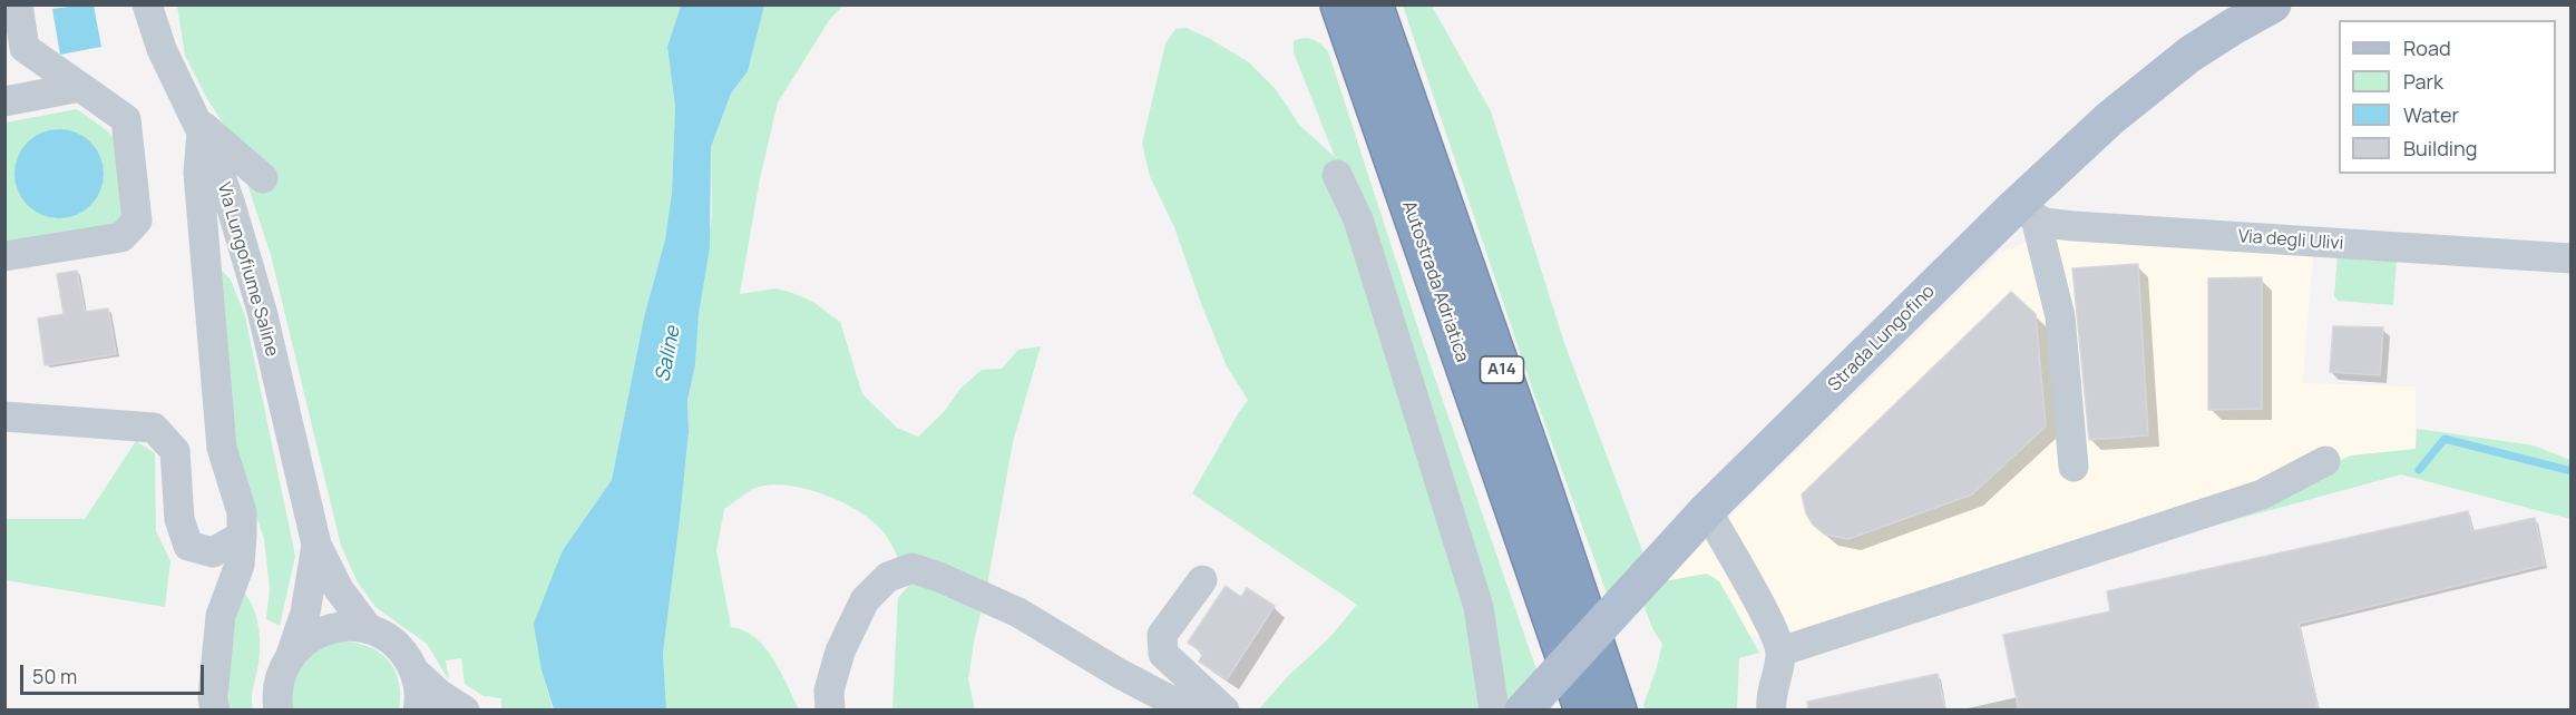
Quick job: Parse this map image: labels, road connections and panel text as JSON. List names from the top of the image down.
{
  "streets": {
    "highway": ["Autostrada Adriatica", "A14"],
    "main road": ["Strada Lungofino"],
    "street": ["Via degli Ulivi", "Via Lungofiume Saline"]
  },
  "crossings": [
    ["Via degli Ulivi", "Strada Lungofino"]
  ],
  "water": ["Saline"],
  "legend": [
    "Road",
    "Park",
    "Water",
    "Building"
  ],
  "scale_bar": "50 m"
}
